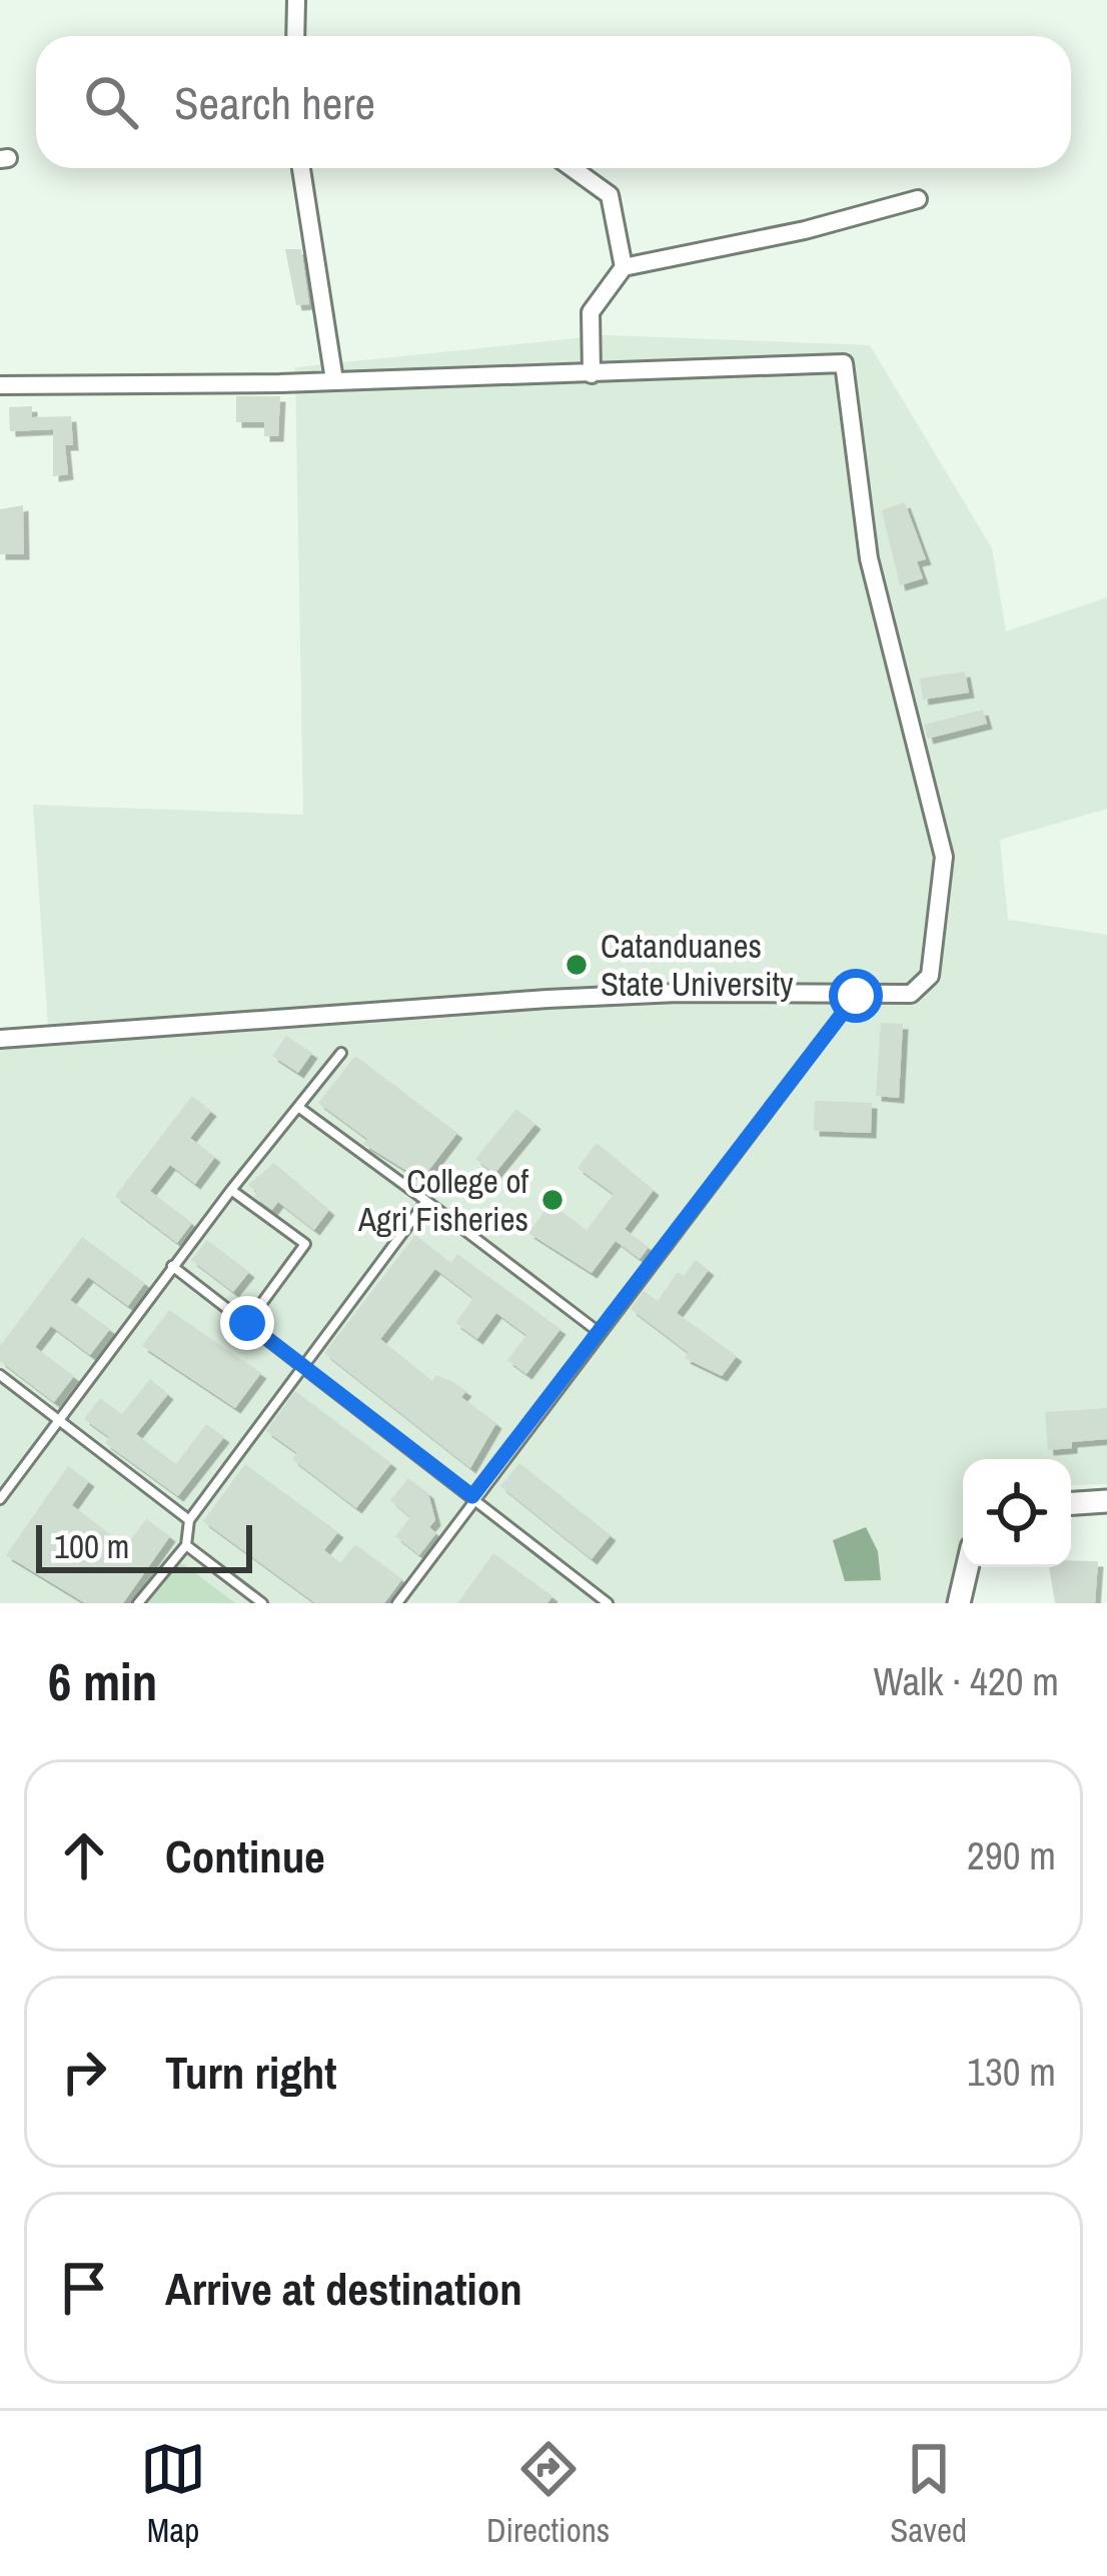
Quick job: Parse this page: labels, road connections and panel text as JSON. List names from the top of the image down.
{
  "places": ["Catanduanes State University", "College of Agri Fisheries"],
  "scale_bar": "100 m",
  "page": {
    "search": "Search here",
    "scale": "100 m",
    "heading": ["6 min", "Walk · 420 m"],
    "list": [
      ["Continue", "290 m"],
      ["Turn right", "130 m"],
      "Arrive at destination"
    ],
    "nav": ["Map", "Directions", "Saved"]
  }
}
